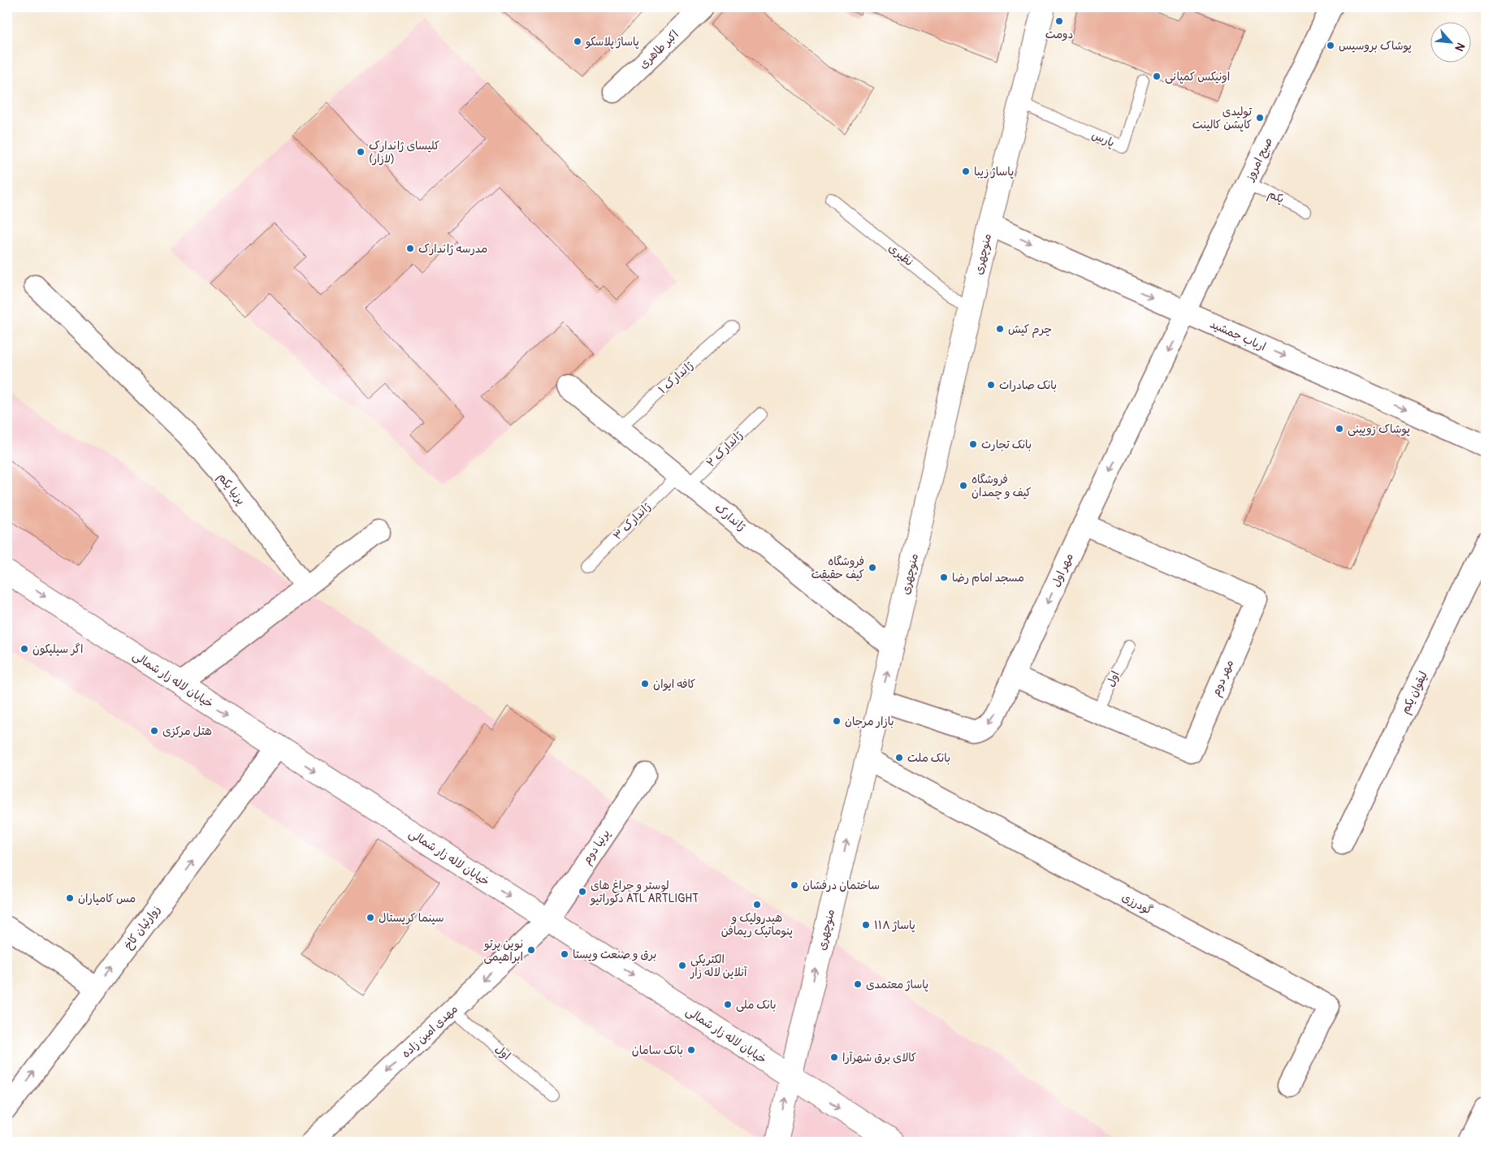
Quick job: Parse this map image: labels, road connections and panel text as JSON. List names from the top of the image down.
{
  "streets": {
    "street": [
      "اکبر طاهری",
      "صبح امروز",
      "منوچهری",
      "ارباب جمشید",
      "پرنیا یکم",
      "ژاندارک",
      "مهر اول",
      "مهر دوم",
      "خیابان لاله زار شمالی",
      "لیقوان یکم",
      "پرنیا دوم",
      "گودرزی",
      "زوارئیان کاخ",
      "مهدی امین زاده"
    ],
    "lane": [
      "پارس",
      "یکم",
      "نظیری",
      "ژاندارک ۱",
      "ژاندارک ۲",
      "ژاندارک ۳",
      "اول"
    ]
  },
  "crossings": [
    ["پارس", "منوچهری"],
    ["صبح امروز", "یکم"],
    ["صبح امروز", "ارباب جمشید"],
    ["صبح امروز", "مهر اول"],
    ["منوچهری", "نظیری"],
    ["منوچهری", "ارباب جمشید"],
    ["منوچهری", "ژاندارک"],
    ["منوچهری", "مهر اول"],
    ["منوچهری", "خیابان لاله زار شمالی"],
    ["منوچهری", "گودرزی"],
    ["ارباب جمشید", "مهر اول"],
    ["ژاندارک ۱", "ژاندارک"],
    ["ژاندارک ۲", "ژاندارک"],
    ["ژاندارک ۲", "ژاندارک ۳"],
    ["ژاندارک", "ژاندارک ۳"],
    ["مهر اول", "مهر دوم"],
    ["مهر دوم", "اول"],
    ["اول", "مهدی امین زاده"],
    ["خیابان لاله زار شمالی", "پرنیا دوم"],
    ["خیابان لاله زار شمالی", "زوارئیان کاخ"],
    ["خیابان لاله زار شمالی", "مهدی امین زاده"],
    ["پرنیا دوم", "مهدی امین زاده"]
  ],
  "one_way": [
    "منوچهری",
    "ارباب جمشید",
    "مهر اول",
    "خیابان لاله زار شمالی",
    "زوارئیان کاخ",
    "مهدی امین زاده"
  ],
  "places": [
    "دومت",
    "پاساژ پلاسکو",
    "پوشاک بروسیس",
    "اونیکس کمپانی",
    "تولیدی کاپشن کالینت",
    "کلیسای ژاندارک (لازار)",
    "پاساژ زیبا",
    "مدرسه ژاندارک",
    "چرم کیش",
    "بانک صادرات",
    "پوشاک زوپینی",
    "بانک تجارت",
    "فروشگاه کیف و چمدان",
    "فروشگاه کیف حقیقت",
    "مسجد امام رضا",
    "اگر سیلیکون",
    "کافه ایوان",
    "بازار مرجان",
    "هتل مرکزی",
    "بانک ملت",
    "ساختمان درفشان",
    "لوستر و چراغ های دکوراتیو ATL ARTLIGHT",
    "مس کامیاران",
    "هیدرولیک و پنوماتیک ریمافن",
    "سینما کریستال",
    "پاساژ ۱۱۸",
    "نوین پرتو ابراهیمی",
    "برق و صنعت ویستا",
    "الکتریکی آنلاین لاله زار",
    "پاساژ معتمدی",
    "بانک ملی",
    "بانک سامان",
    "کالای برق شهرآرا"
  ],
  "north": "bottom right"
}
